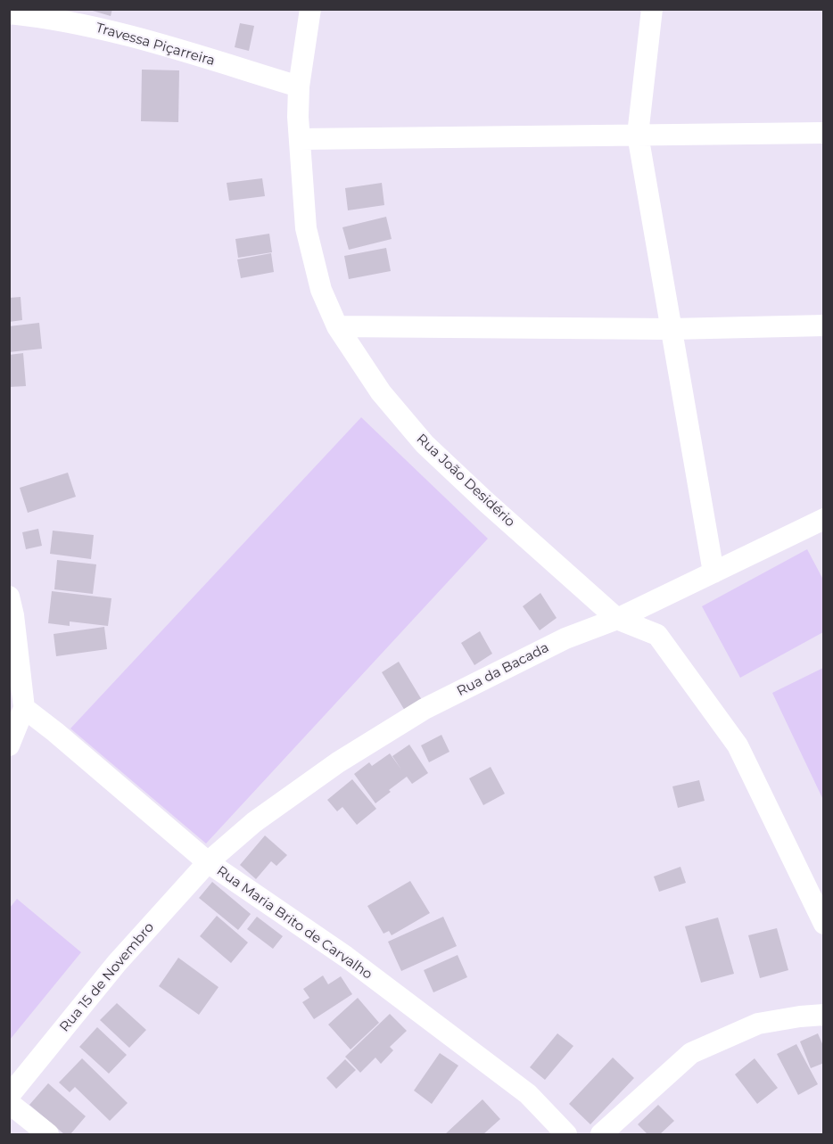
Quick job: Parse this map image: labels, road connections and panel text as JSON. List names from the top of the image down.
{
  "streets": {
    "street": [
      "Travessa Piçarreira",
      "Rua João Desidério",
      "Rua da Bacada",
      "Rua Maria Brito de Carvalho",
      "Rua 15 de Novembro"
    ]
  },
  "crossings": [
    ["Travessa Piçarreira", "Rua João Desidério"],
    ["Rua João Desidério", "Rua da Bacada"],
    ["Rua da Bacada", "Rua Maria Brito de Carvalho"],
    ["Rua da Bacada", "Rua 15 de Novembro"],
    ["Rua Maria Brito de Carvalho", "Rua 15 de Novembro"]
  ]
}
